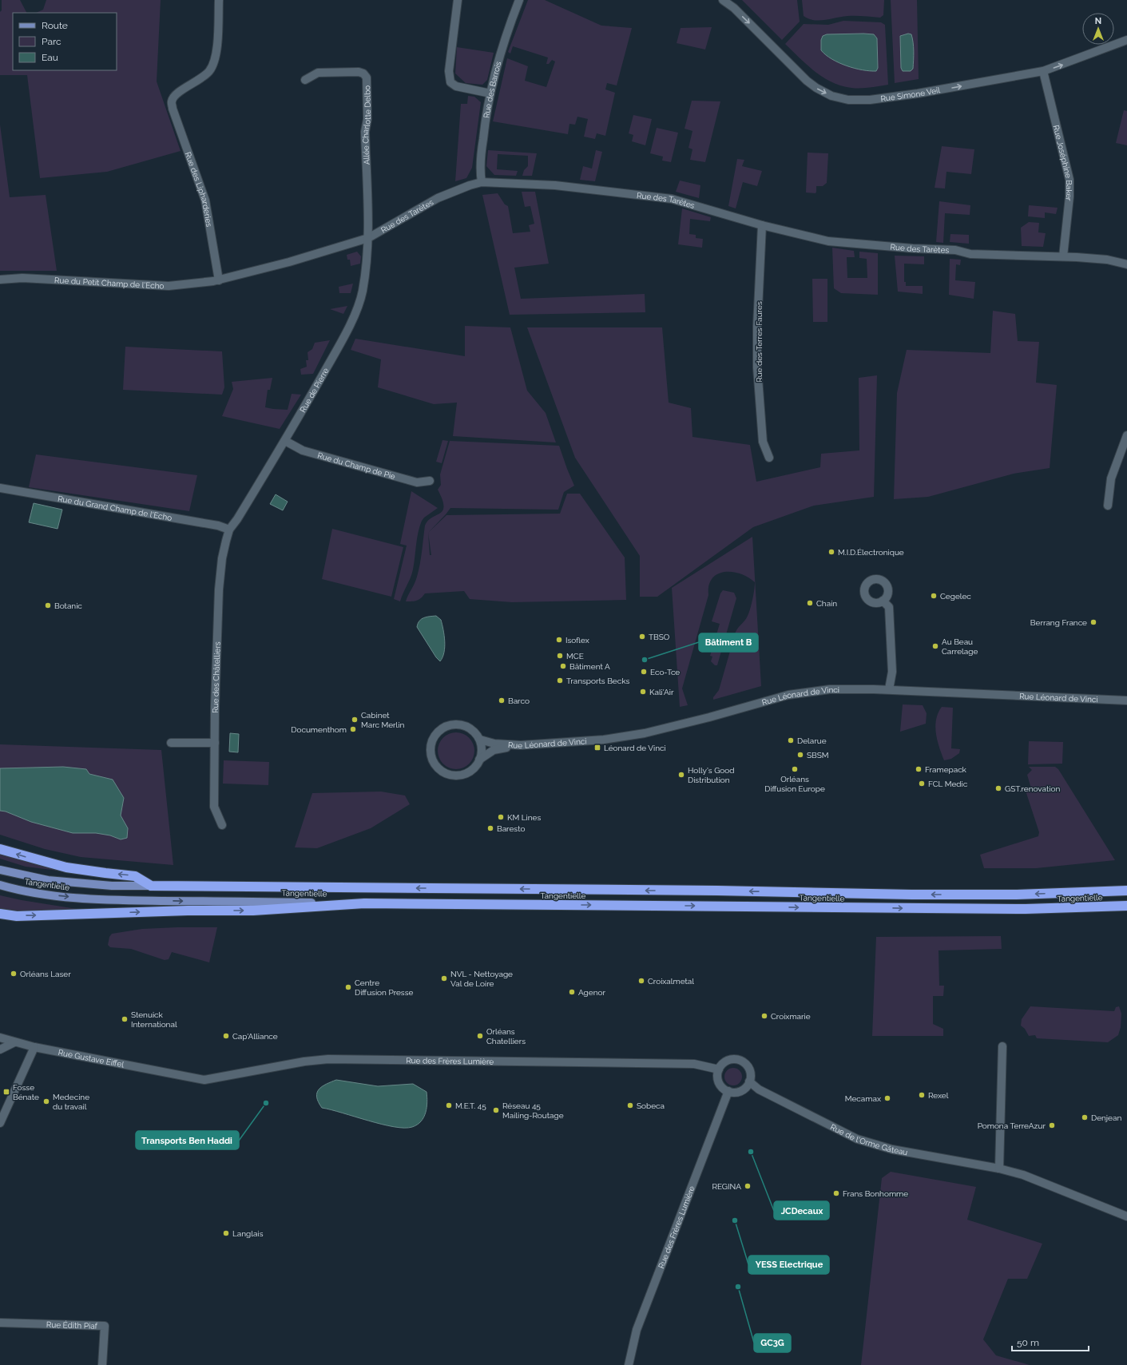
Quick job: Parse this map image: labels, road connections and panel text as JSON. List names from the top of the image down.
{
  "streets": {
    "highway": ["Tangentielle"],
    "street": [
      "Rue des Barrois",
      "Rue Simone Veil",
      "Allée Charlotte Delbo",
      "Rue Joséphine Baker",
      "Rue des Lipharderies",
      "Rue des Tarètes",
      "Rue du Petit Champ de l'Echo",
      "Rue des Terres Faures",
      "Rue de Pierre",
      "Rue du Champ de Pie",
      "Rue du Grand Champ de l'Echo",
      "Rue des Châtelliers",
      "Rue Léonard de Vinci",
      "Rue Gustave Eiffel",
      "Rue des Frères Lumière",
      "Rue de l'Orme Gâteau",
      "Rue Édith Piaf"
    ]
  },
  "crossings": [
    ["Rue des Barrois", "Rue des Tarètes"],
    ["Rue Simone Veil", "Rue Joséphine Baker"],
    ["Allée Charlotte Delbo", "Rue des Tarètes"],
    ["Allée Charlotte Delbo", "Rue de Pierre"],
    ["Rue Joséphine Baker", "Rue des Tarètes"],
    ["Rue des Lipharderies", "Rue des Tarètes"],
    ["Rue des Lipharderies", "Rue du Petit Champ de l'Echo"],
    ["Rue des Tarètes", "Rue du Petit Champ de l'Echo"],
    ["Rue des Tarètes", "Rue des Terres Faures"],
    ["Rue des Tarètes", "Rue de Pierre"],
    ["Rue de Pierre", "Rue du Champ de Pie"],
    ["Rue de Pierre", "Rue du Grand Champ de l'Echo"],
    ["Rue de Pierre", "Rue des Châtelliers"],
    ["Rue du Grand Champ de l'Echo", "Rue des Châtelliers"],
    ["Rue Gustave Eiffel", "Rue des Frères Lumière"],
    ["Rue des Frères Lumière", "Rue de l'Orme Gâteau"]
  ],
  "one_way": ["Rue Simone Veil"],
  "places": {
    "other": [
      "M.I.D.Électronique",
      "Cegelec",
      "Chain",
      "Botanic",
      "Berrang France",
      "TBSO",
      "Isoflex",
      "Au Beau Carrelage",
      "MCE",
      "Bâtiment B",
      "Bâtiment A",
      "Eco-Tce",
      "Transports Becks",
      "Kali'Air",
      "Barco",
      "Cabinet Marc Merlin",
      "Documenthom",
      "Delarue",
      "SBSM",
      "Orléans Diffusion Europe",
      "Framepack",
      "Holly's Good Distribution",
      "FCL Medic",
      "GST.renovation",
      "KM Lines",
      "Baresto",
      "Orléans Laser",
      "NVL - Nettoyage Val de Loire",
      "Croixalmetal",
      "Centre Diffusion Presse",
      "Agenor",
      "Croixmarie",
      "Stenuick International",
      "Cap'Alliance",
      "Orléans Chatelliers",
      "Rexel",
      "Mecamax",
      "Medecine du travail",
      "Transports Ben Haddi",
      "M.E.T. 45",
      "Sobeca",
      "Réseau 45 Mailing-Routage",
      "Denjean",
      "Pomona TerreAzur",
      "JCDecaux",
      "REGINA",
      "Frans Bonhomme",
      "YESS Electrique",
      "Langlais",
      "GC3G"
    ],
    "transit": ["Léonard de Vinci", "Fosse Bénate"]
  },
  "legend": ["Route", "Parc", "Eau"],
  "scale_bar": "50 m",
  "north": "top"
}
